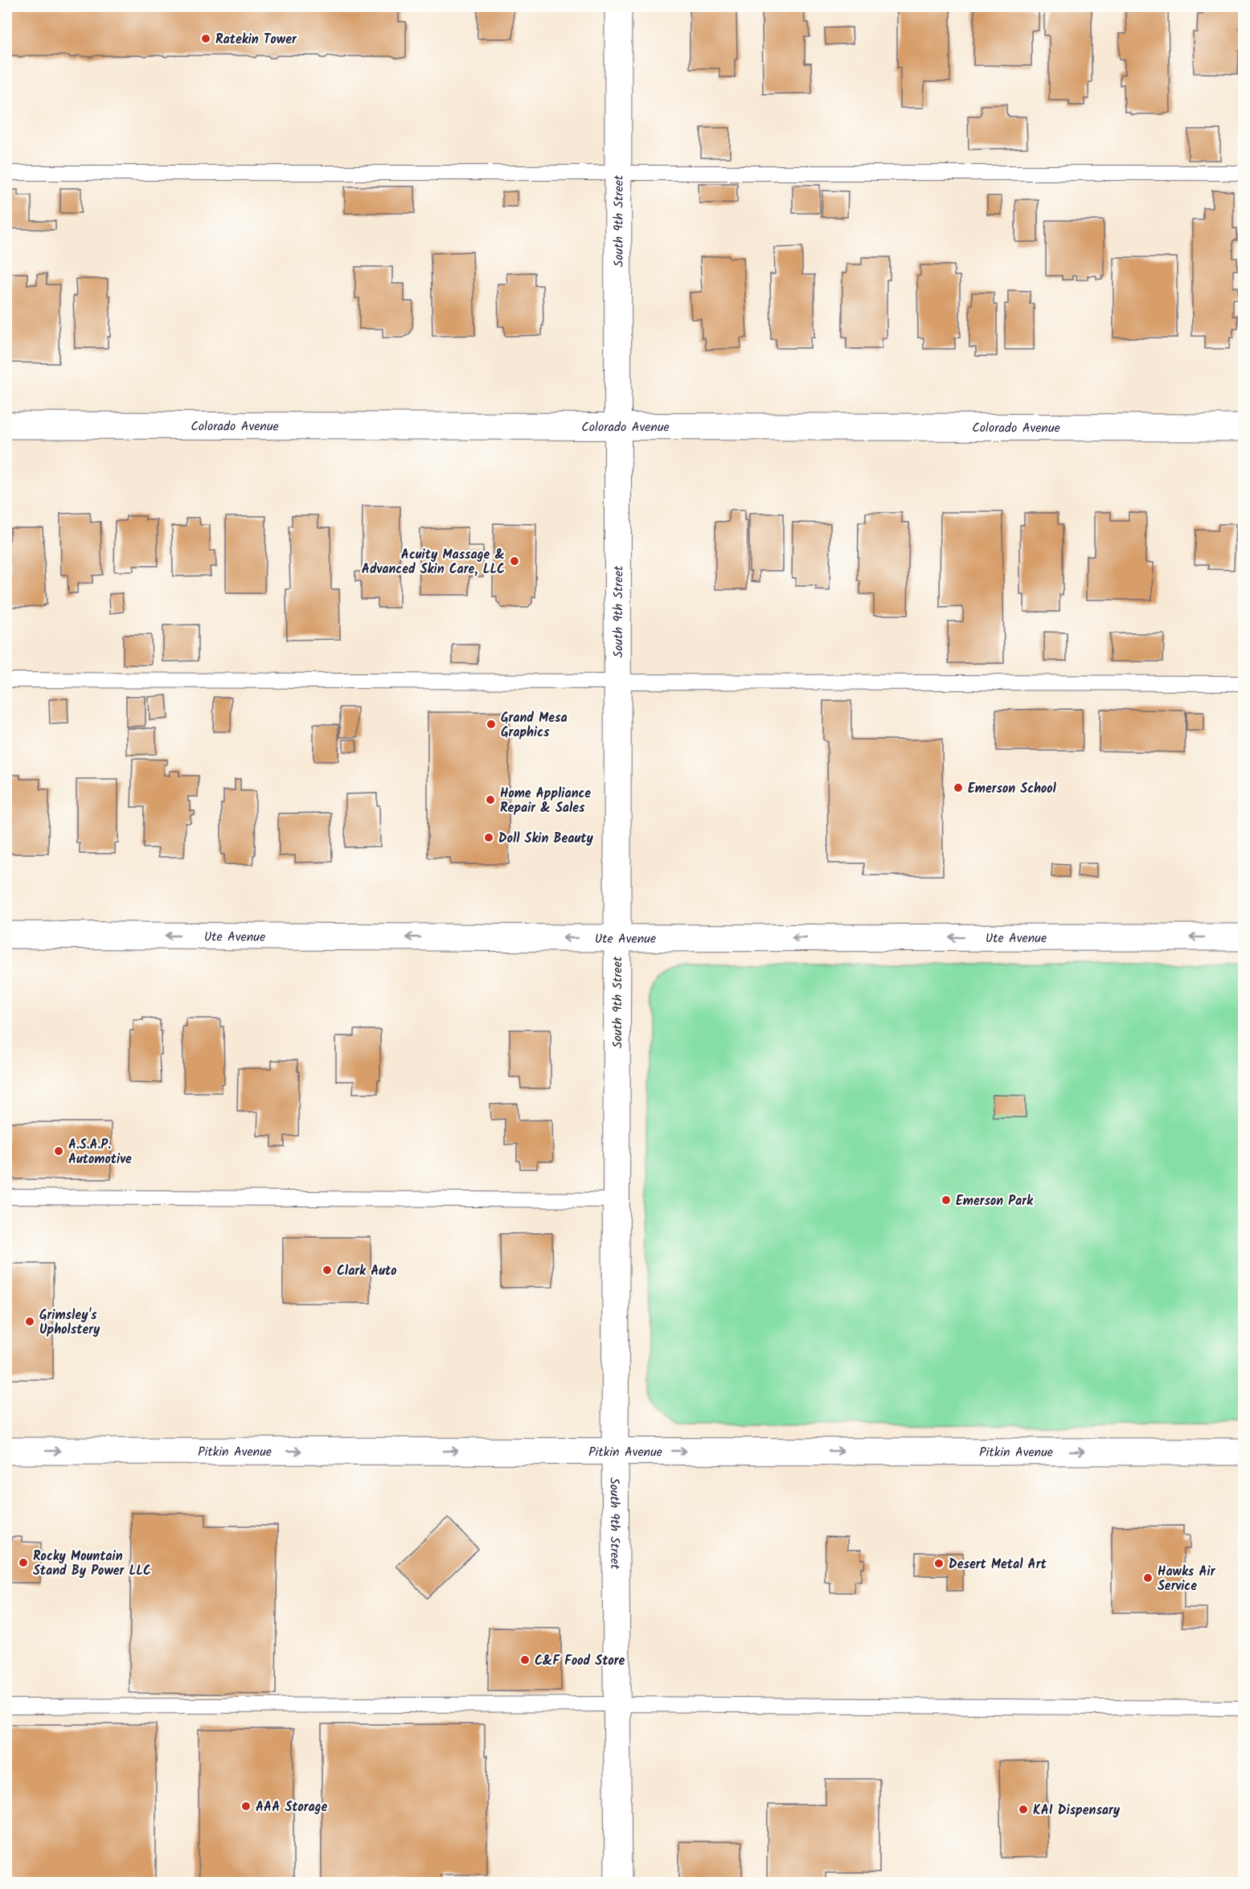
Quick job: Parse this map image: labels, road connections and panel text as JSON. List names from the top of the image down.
{
  "streets": {
    "street": [
      "South 9th Street",
      "Colorado Avenue",
      "Ute Avenue",
      "Pitkin Avenue"
    ]
  },
  "crossings": [
    ["South 9th Street", "Colorado Avenue"],
    ["South 9th Street", "Ute Avenue"],
    ["South 9th Street", "Pitkin Avenue"]
  ],
  "one_way": ["Ute Avenue", "Pitkin Avenue"],
  "places": [
    "Ratekin Tower",
    "Acuity Massage & Advanced Skin Care, LLC",
    "Grand Mesa Graphics",
    "Emerson School",
    "Home Appliance Repair & Sales",
    "Doll Skin Beauty",
    "A.S.A.P. Automotive",
    "Emerson Park",
    "Clark Auto",
    "Grimsley's Upholstery",
    "Rocky Mountain Stand By Power LLC",
    "Desert Metal Art",
    "Hawks Air Service",
    "C&F Food Store",
    "AAA Storage",
    "KAI Dispensary"
  ]
}
